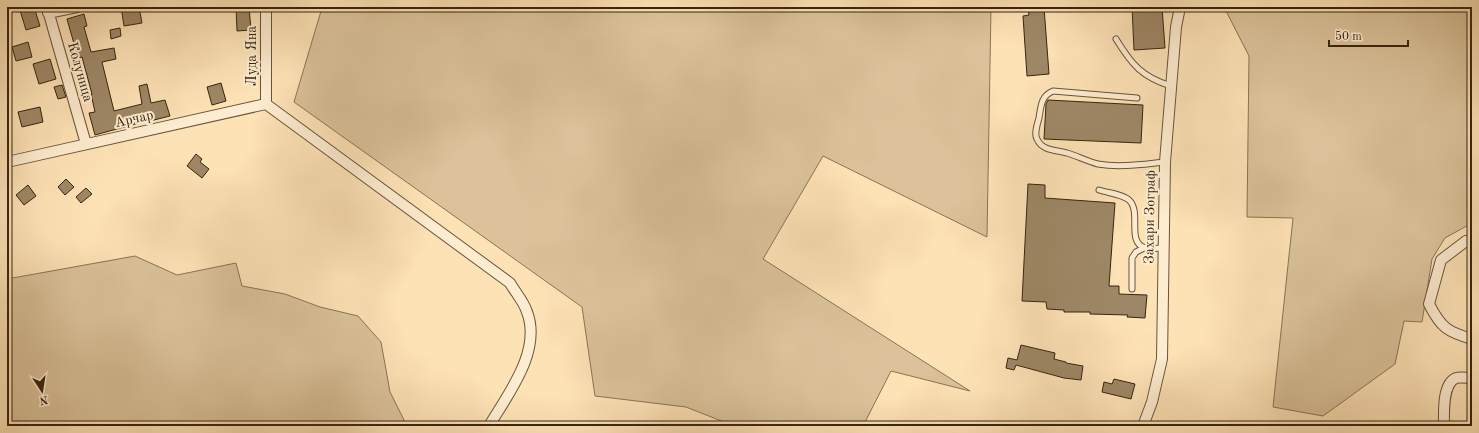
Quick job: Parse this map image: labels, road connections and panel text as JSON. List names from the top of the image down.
{
  "streets": {
    "street": [
      "Луда Яна",
      "Колуница",
      "Арчар",
      "Захари Зограф"
    ]
  },
  "crossings": [
    ["Луда Яна", "Арчар"],
    ["Колуница", "Арчар"]
  ],
  "scale_bar": "50 m",
  "north": "bottom"
}
